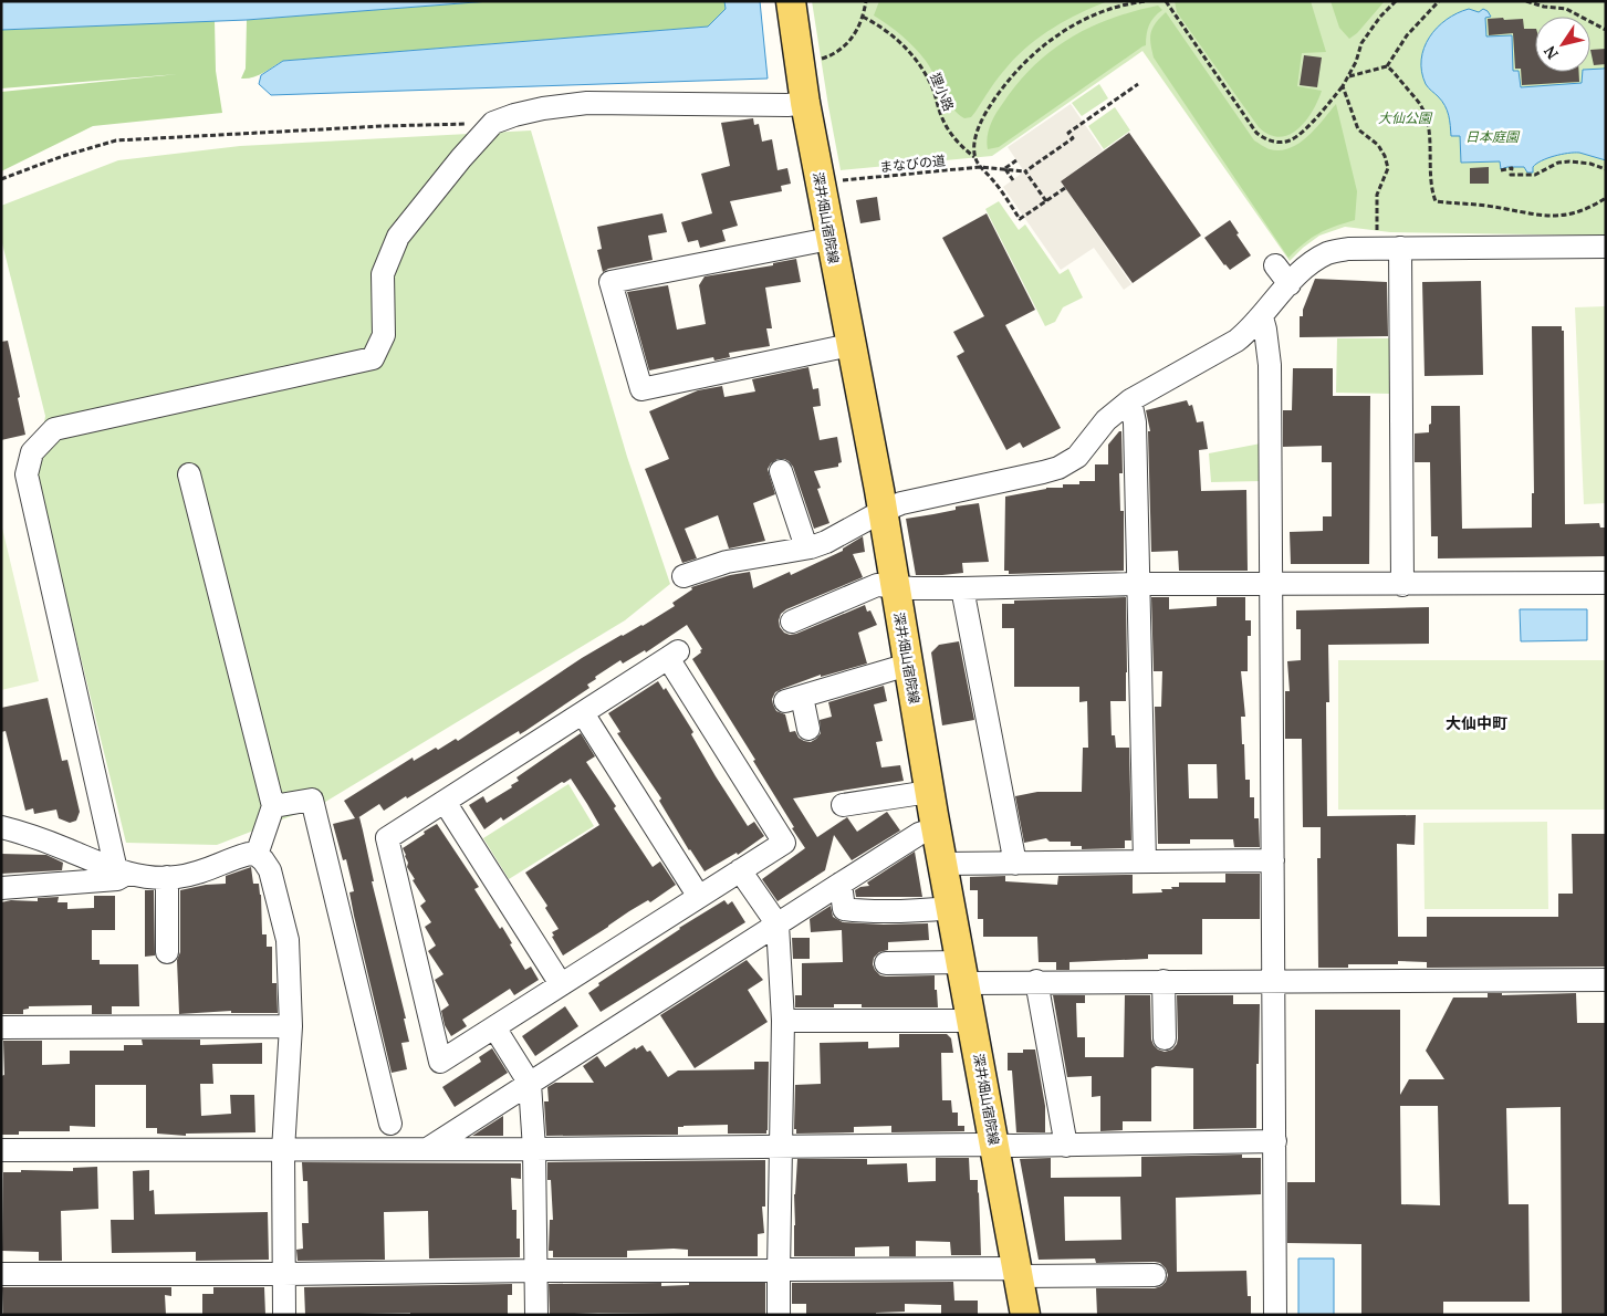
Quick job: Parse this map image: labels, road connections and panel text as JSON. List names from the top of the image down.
{
  "streets": {
    "main road": ["深井畑山宿院線"],
    "path": ["狸小路", "まなびの道"]
  },
  "crossings": [
    ["狸小路", "まなびの道"]
  ],
  "districts": ["大仙中町"],
  "parks": ["大仙公園", "日本庭園"],
  "north": "bottom left"
}
